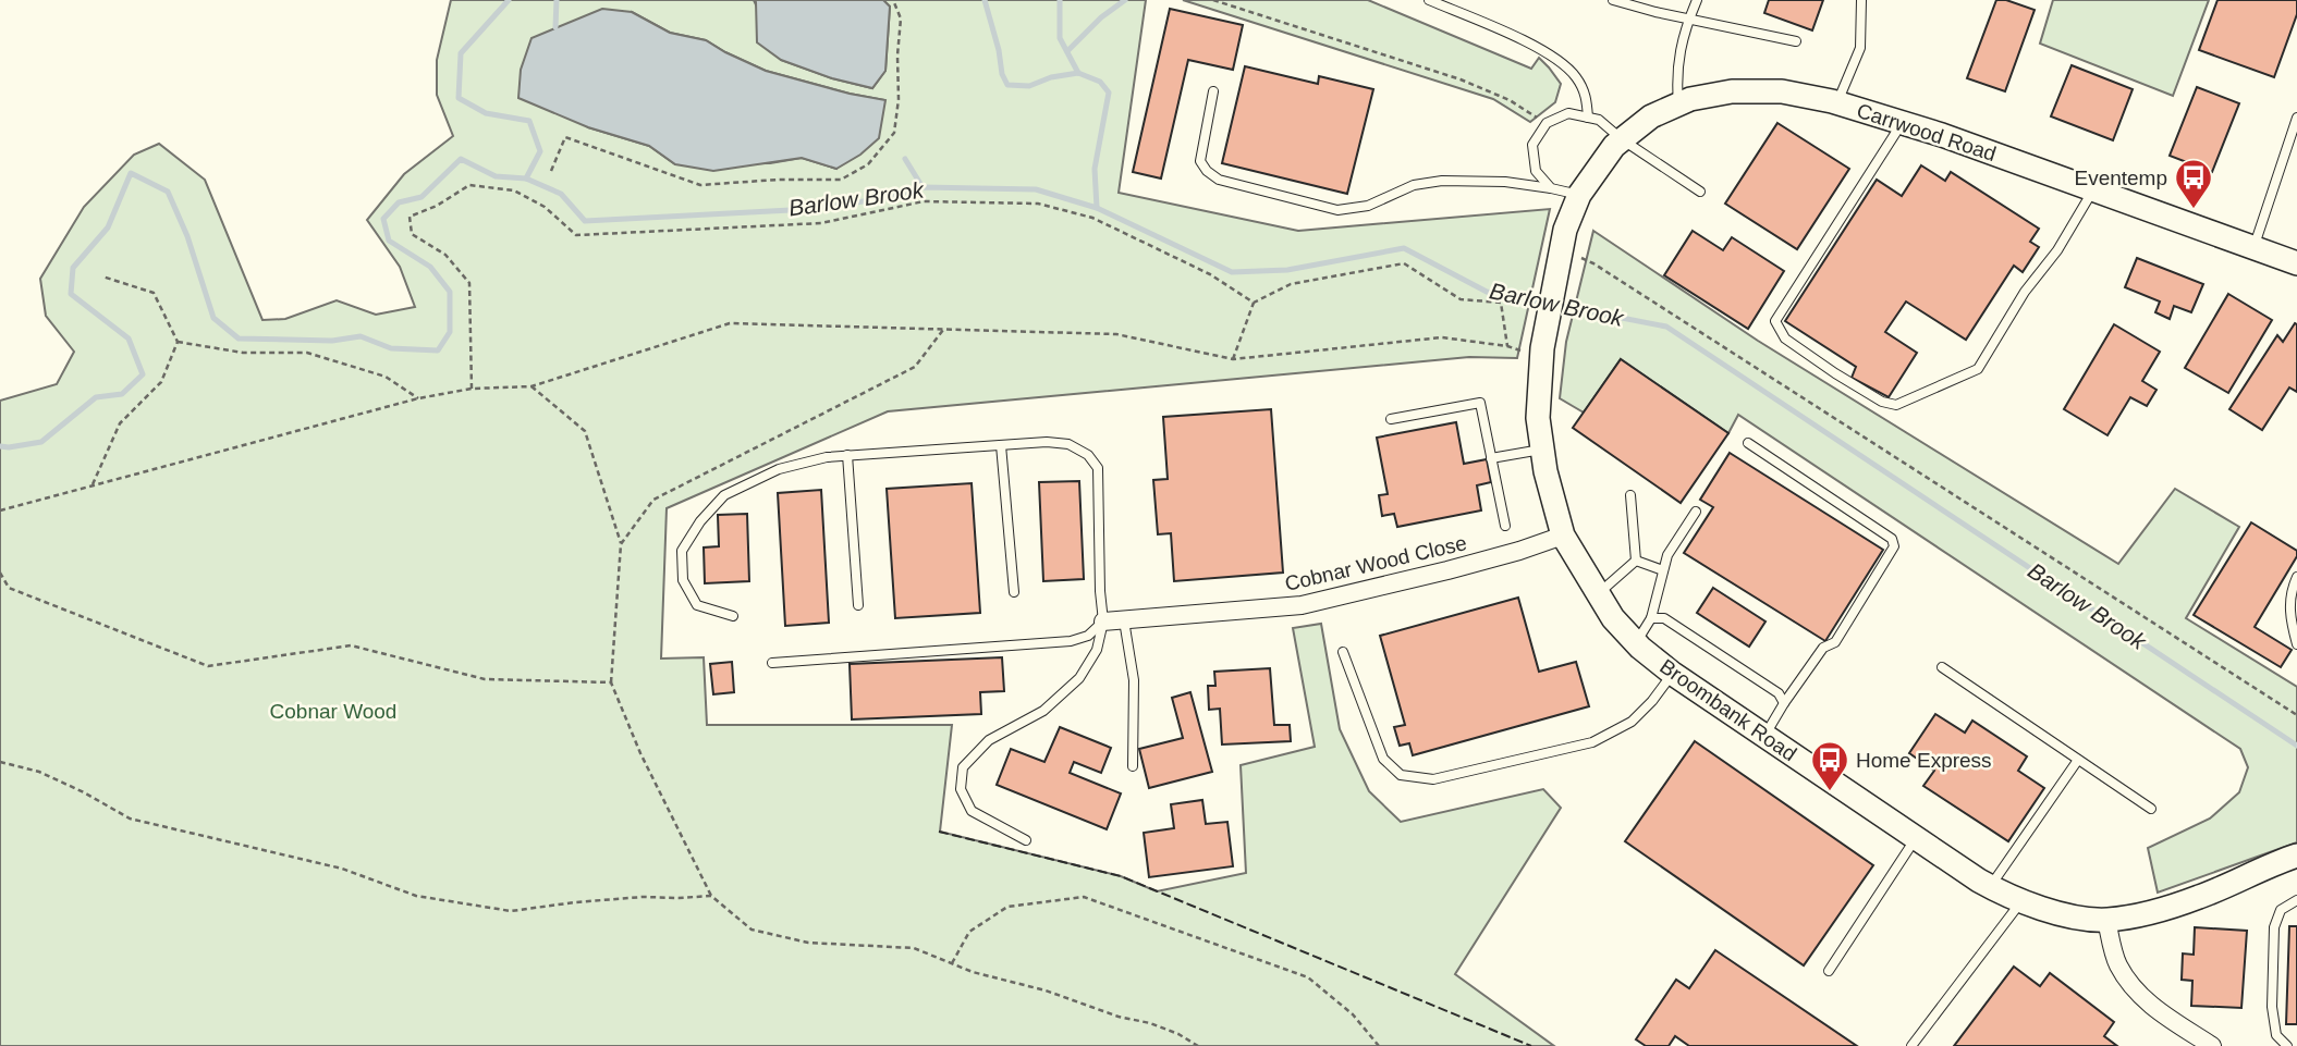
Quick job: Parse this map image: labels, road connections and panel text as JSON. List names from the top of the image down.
{
  "streets": {
    "street": ["Carrwood Road", "Cobnar Wood Close", "Broombank Road"]
  },
  "crossings": [
    ["Carrwood Road", "Broombank Road"],
    ["Cobnar Wood Close", "Broombank Road"]
  ],
  "water": ["Barlow Brook"],
  "parks": ["Cobnar Wood"],
  "places": {
    "bus stop": ["Eventemp", "Home Express"]
  }
}
